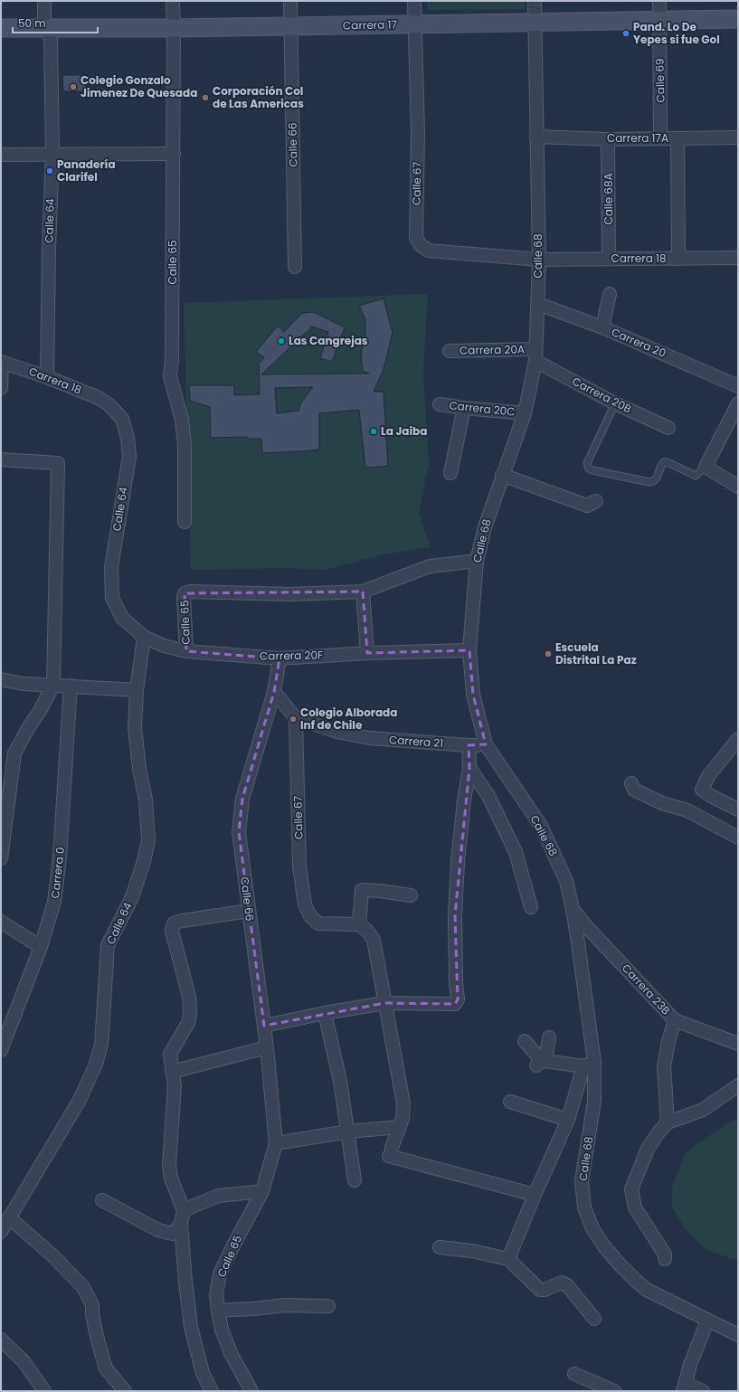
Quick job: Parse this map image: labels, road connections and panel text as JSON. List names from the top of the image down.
{
  "streets": {
    "main road": ["Carrera 17"],
    "street": [
      "Calle 69",
      "Carrera 17A",
      "Calle 66",
      "Calle 67",
      "Calle 68A",
      "Calle 64",
      "Calle 68",
      "Carrera 18",
      "Calle 65",
      "Carrera 20",
      "Carrera 20A",
      "Carrera 20B",
      "Carrera 20C",
      "Carrera 20F",
      "Carrera 21",
      "Carrera 0",
      "Carrera 23B"
    ]
  },
  "crossings": [
    ["Carrera 17", "Calle 69"],
    ["Carrera 17", "Calle 66"],
    ["Carrera 17", "Calle 67"],
    ["Carrera 17", "Calle 64"],
    ["Carrera 17", "Calle 68"],
    ["Carrera 17", "Calle 65"],
    ["Calle 69", "Carrera 17A"],
    ["Carrera 17A", "Calle 68A"],
    ["Carrera 17A", "Calle 68"],
    ["Calle 66", "Calle 65"],
    ["Calle 66", "Carrera 20F"],
    ["Calle 67", "Calle 68"],
    ["Calle 67", "Carrera 18"],
    ["Calle 67", "Carrera 21"],
    ["Calle 68A", "Carrera 18"],
    ["Calle 64", "Carrera 18"],
    ["Calle 64", "Carrera 20F"],
    ["Calle 68", "Carrera 18"],
    ["Calle 68", "Carrera 20"],
    ["Calle 68", "Carrera 20A"],
    ["Calle 68", "Carrera 20B"],
    ["Calle 68", "Carrera 20C"],
    ["Calle 68", "Carrera 20F"],
    ["Calle 68", "Carrera 21"],
    ["Calle 68", "Carrera 23B"],
    ["Calle 65", "Carrera 20F"],
    ["Carrera 20A", "Carrera 20B"]
  ],
  "places": [
    "Pand. Lo De Yepes si fue Gol",
    "Colegio Gonzalo Jimenez De Quesada",
    "Corporación Col de Las Americas",
    "Panadería Clarifel",
    "Las Cangrejas",
    "La Jaiba",
    "Escuela Distrital La Paz",
    "Colegio Alborada Inf de Chile"
  ],
  "scale_bar": "50 m"
}
